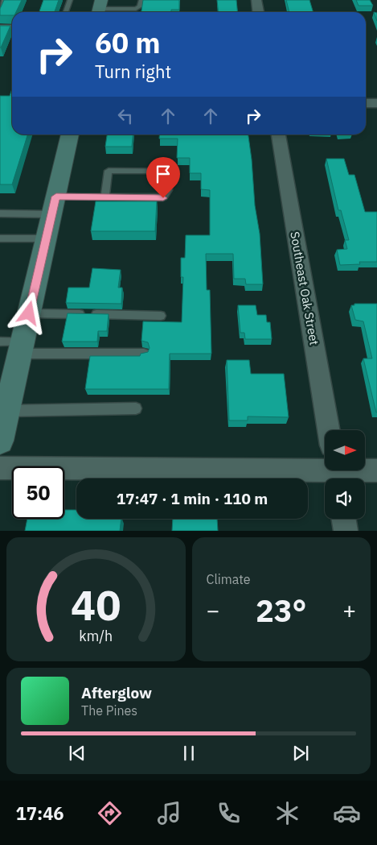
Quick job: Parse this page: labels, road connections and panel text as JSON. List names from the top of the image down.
{
  "streets": {
    "street": ["Southeast Oak Street"]
  },
  "north": "right",
  "page": {
    "turn": ["60 m", "Turn right"],
    "limit": "50",
    "trip": "17:47 · 1 min · 110 m",
    "tile": "Climate",
    "heat": ["−", "23°", "+"],
    "song": ["Afterglow", "The Pines"],
    "tabs": "17:46",
    "gauge": ["40", "km/h"]
  }
}
